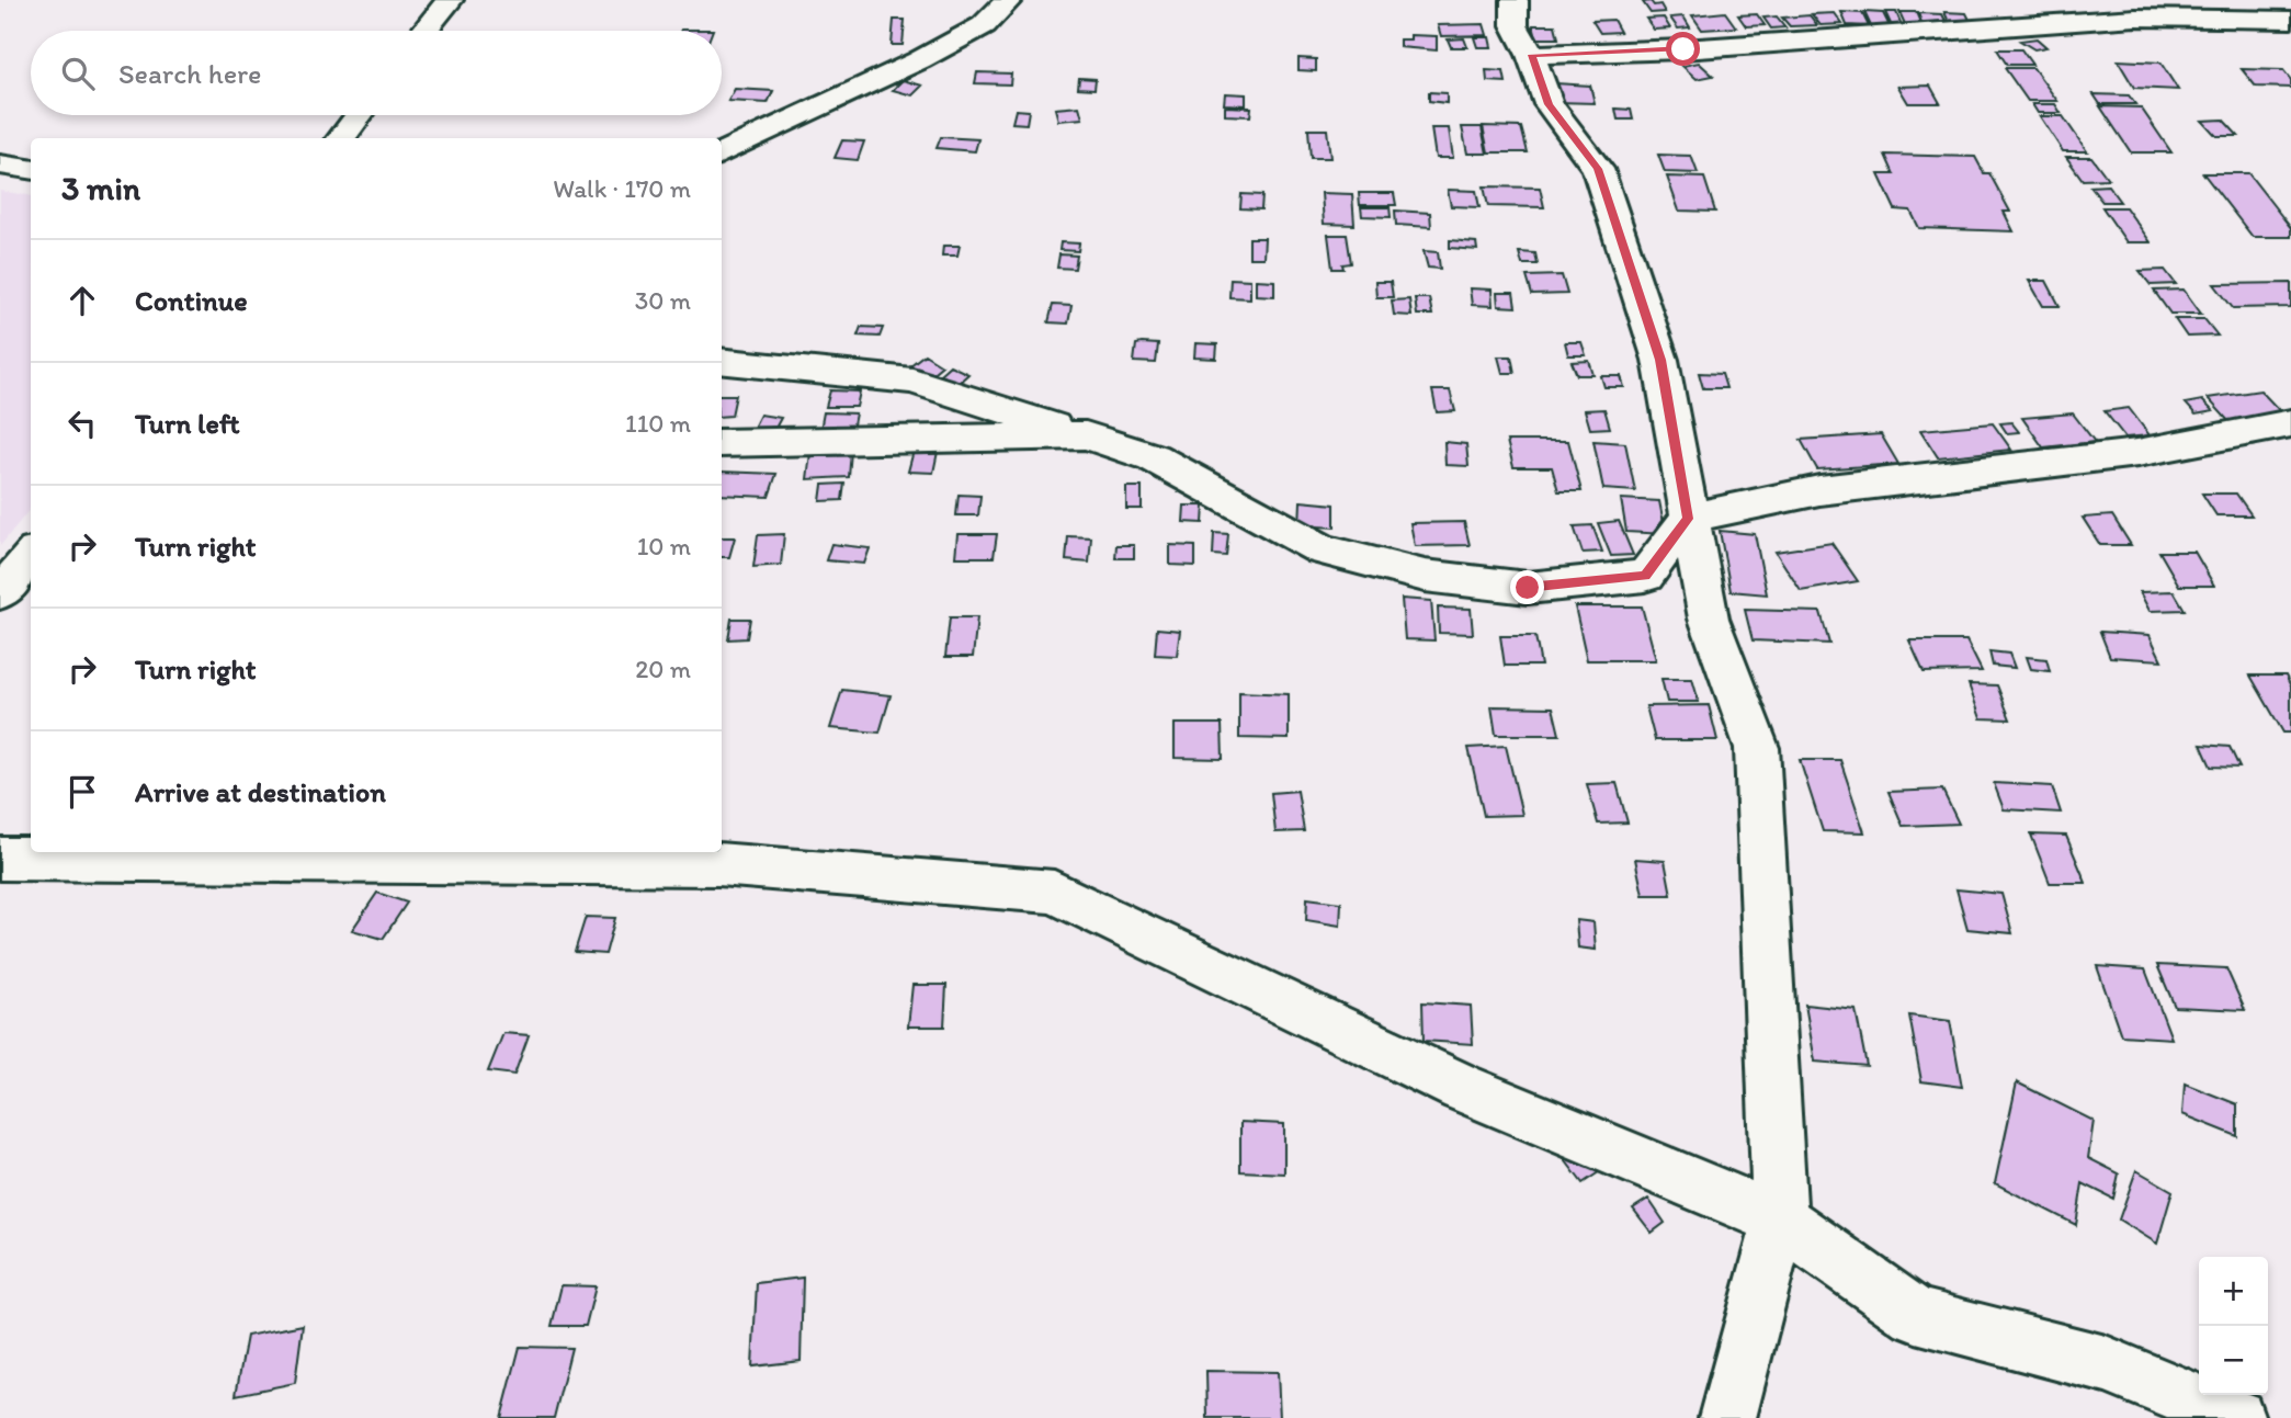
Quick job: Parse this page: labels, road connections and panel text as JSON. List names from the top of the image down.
{
  "page": {
    "search": "Search here",
    "heading": ["3 min", "Walk · 170 m"],
    "list": [
      ["Continue", "30 m"],
      ["Turn left", "110 m"],
      ["Turn right", "10 m"],
      ["Turn right", "20 m"],
      "Arrive at destination"
    ],
    "map_buttons": ["+", "−"]
  }
}
